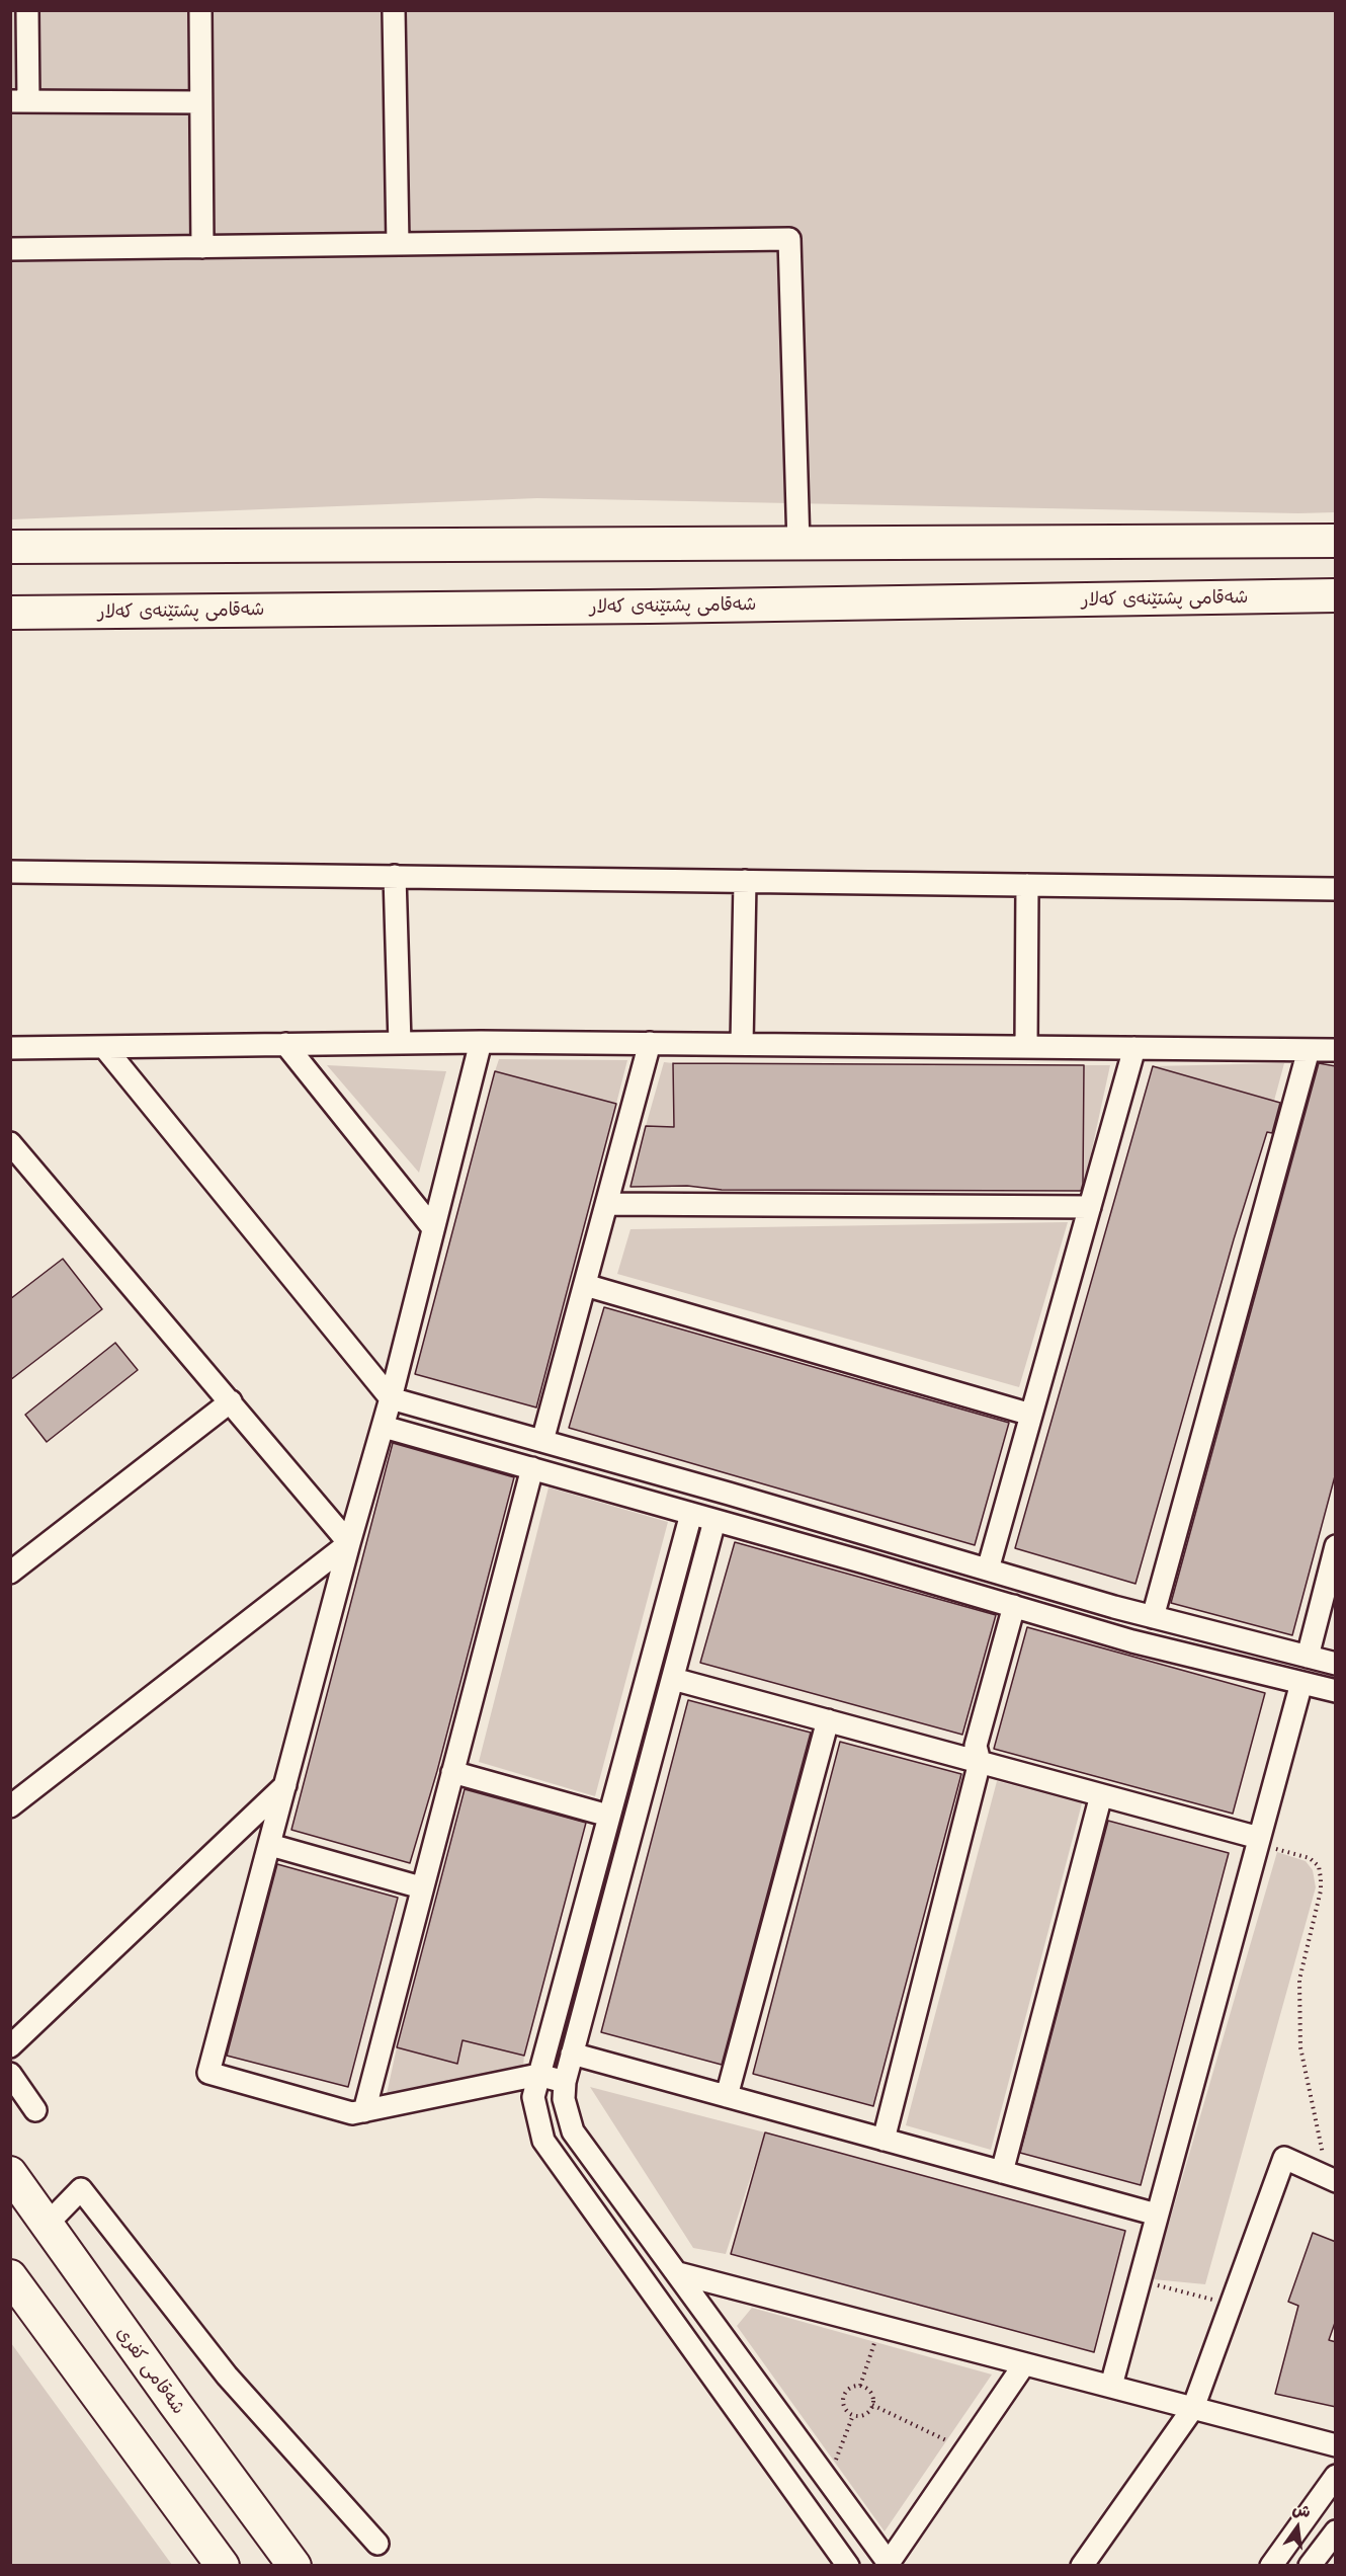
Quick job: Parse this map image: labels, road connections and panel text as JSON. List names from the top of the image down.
{
  "streets": {
    "highway": ["شەقامی پشتێنەی کەلار", "شەقامی کفری"]
  },
  "north": "top"
}
